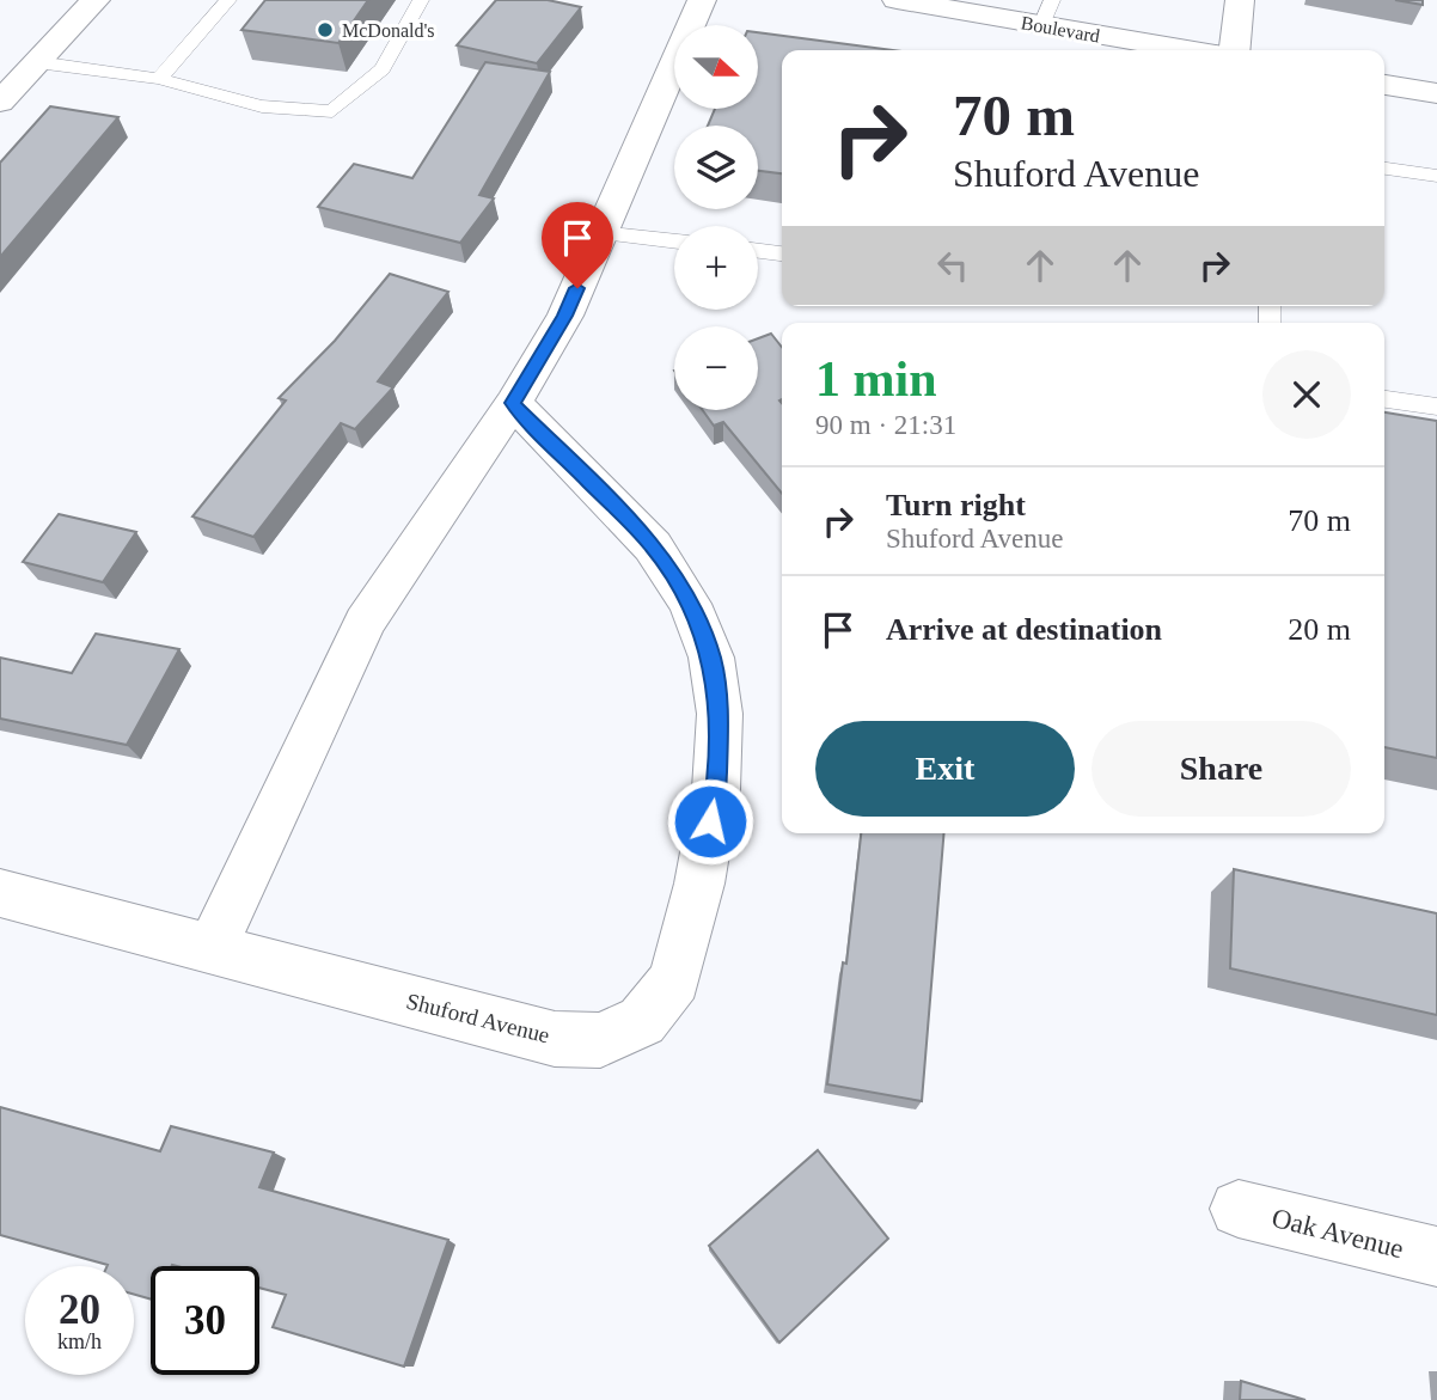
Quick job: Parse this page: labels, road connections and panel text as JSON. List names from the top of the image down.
{
  "streets": {
    "street": ["Boulevard", "Shuford Avenue", "Oak Avenue"]
  },
  "places": ["McDonald's"],
  "north": "right",
  "page": {
    "map_buttons": ["+", "−"],
    "turn": ["70 m", "Shuford Avenue"],
    "heading": ["1 min", "90 m · 21:31"],
    "list": [
      {
        "name": "Turn right",
        "note": "Shuford Avenue",
        "value": "70 m"
      },
      {
        "name": "Arrive at destination",
        "value": "20 m"
      }
    ],
    "buttons": ["Exit", "Share"],
    "speed": "20 km/h",
    "limit": "30"
  }
}
